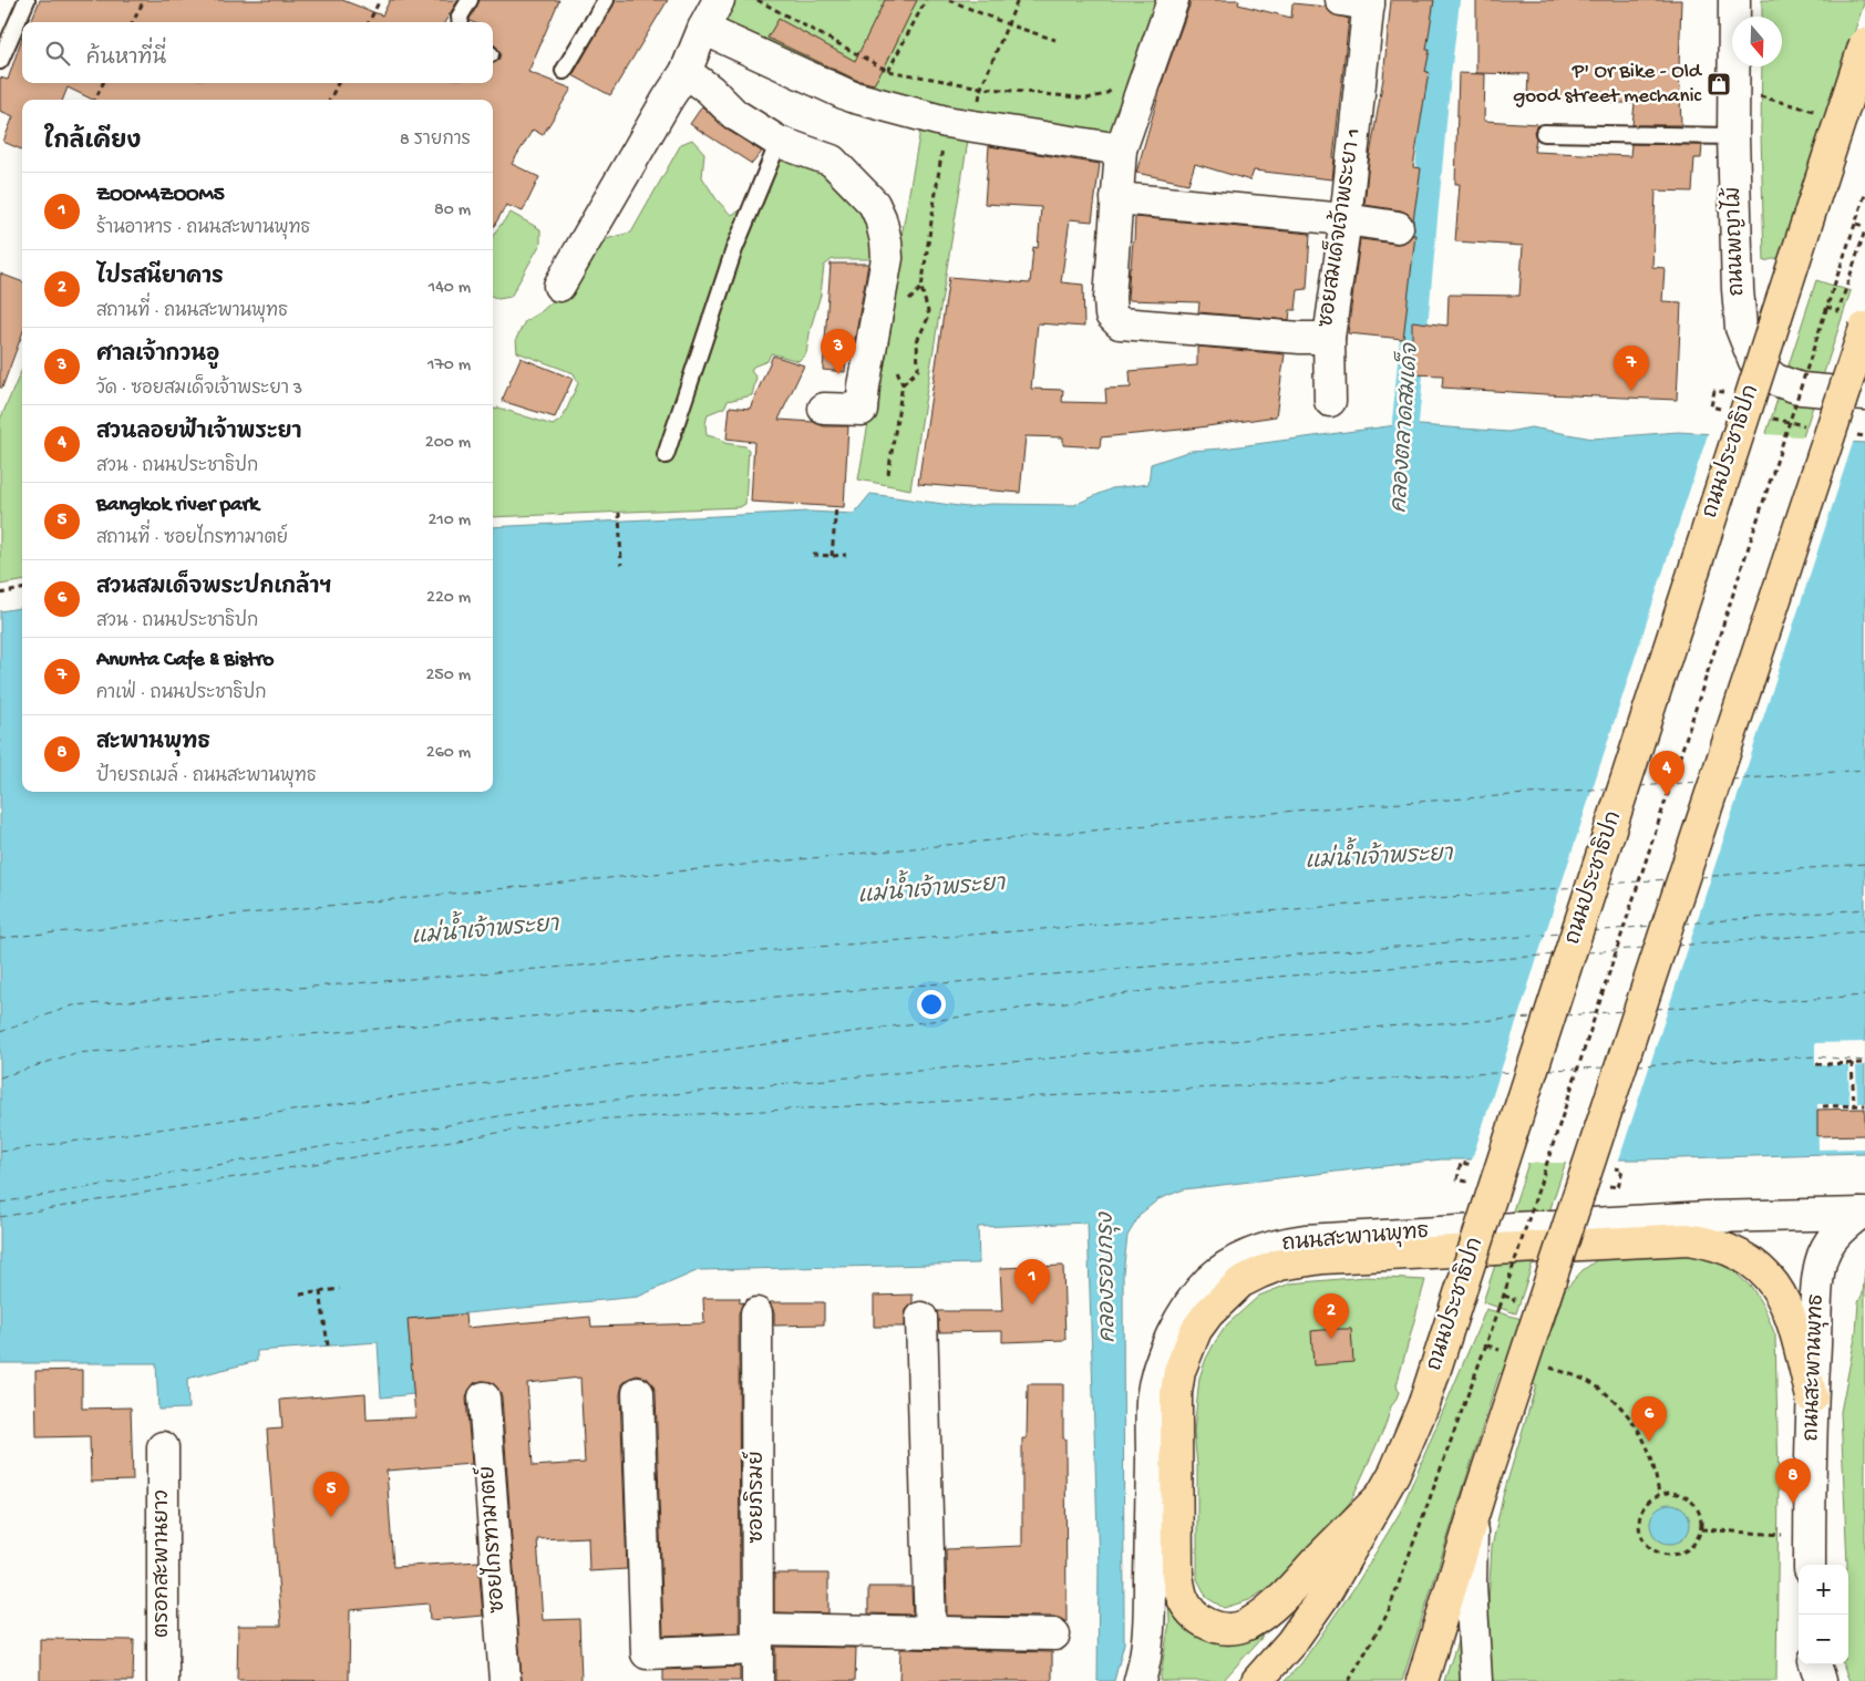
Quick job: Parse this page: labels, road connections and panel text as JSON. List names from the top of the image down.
{
  "streets": {
    "main road": ["ถนนประชาธิปก"],
    "street": [
      "ซอยสมเด็จเจ้าพระยา 1",
      "ถนนพญาไม้",
      "ถนนสะพานพุทธ",
      "ซอยภิรมย์",
      "ซอยไกรฑามาตย์",
      "ตรอกสะพานยาว"
    ]
  },
  "water": ["คลองตลาดสมเด็จ", "แม่น้ำเจ้าพระยา", "คลองรอบกรุง"],
  "places": {
    "shop": ["P' Or Bike - Old good street mechanic"]
  },
  "north": "bottom",
  "page": {
    "search": "ค้นหาที่นี่",
    "heading": ["ใกล้เคียง", "8 รายการ"],
    "list": [
      {
        "mark": "1",
        "name": "ZOOM4ZOOM5",
        "note": "ร้านอาหาร · ถนนสะพานพุทธ",
        "value": "80 m"
      },
      {
        "mark": "2",
        "name": "ไปรสนียาคาร",
        "note": "สถานที่ · ถนนสะพานพุทธ",
        "value": "140 m"
      },
      {
        "mark": "3",
        "name": "ศาลเจ้ากวนอู",
        "note": "วัด · ซอยสมเด็จเจ้าพระยา 3",
        "value": "170 m"
      },
      {
        "mark": "4",
        "name": "สวนลอยฟ้าเจ้าพระยา",
        "note": "สวน · ถนนประชาธิปก",
        "value": "200 m"
      },
      {
        "mark": "5",
        "name": "Bangkok river park",
        "note": "สถานที่ · ซอยไกรฑามาตย์",
        "value": "210 m"
      },
      {
        "mark": "6",
        "name": "สวนสมเด็จพระปกเกล้าฯ",
        "note": "สวน · ถนนประชาธิปก",
        "value": "220 m"
      },
      {
        "mark": "7",
        "name": "Anunta Cafe & Bistro",
        "note": "คาเฟ่ · ถนนประชาธิปก",
        "value": "250 m"
      },
      {
        "mark": "8",
        "name": "สะพานพุทธ",
        "note": "ป้ายรถเมล์ · ถนนสะพานพุทธ",
        "value": "260 m"
      }
    ],
    "pins": [
      "3",
      "7",
      "4",
      "1",
      "2",
      "6",
      "8",
      "5"
    ],
    "map_buttons": ["+", "−"]
  }
}
